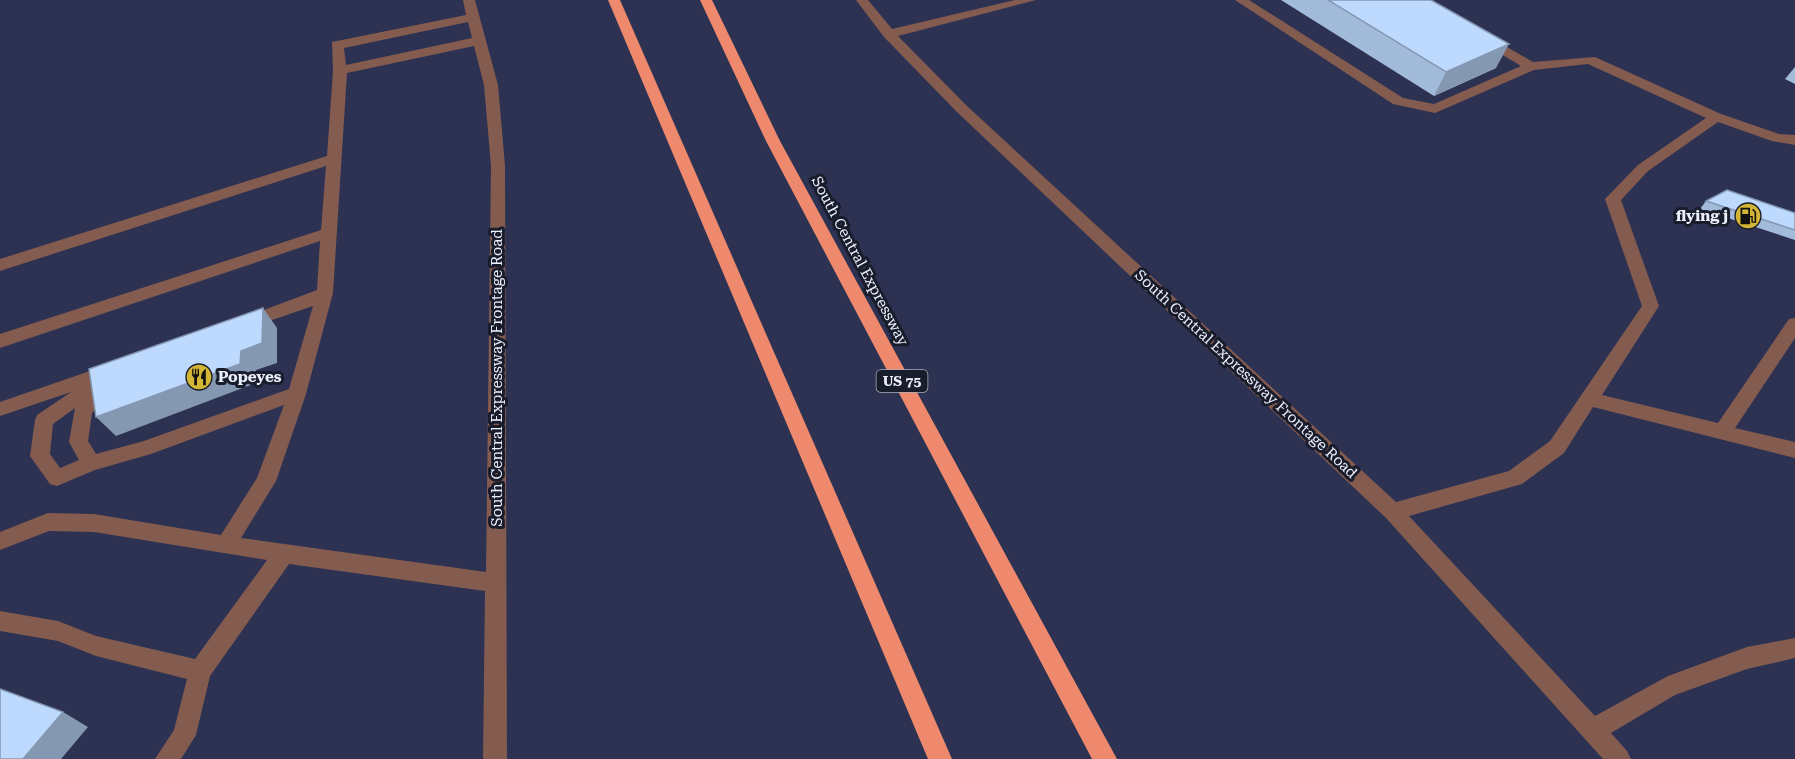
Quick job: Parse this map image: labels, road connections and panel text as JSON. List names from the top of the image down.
{
  "streets": {
    "highway": ["South Central Expressway", "US 75"],
    "street": ["South Central Expressway Frontage Road"]
  },
  "places": {
    "fuel station": ["flying j"],
    "restaurant": ["Popeyes"]
  }
}
